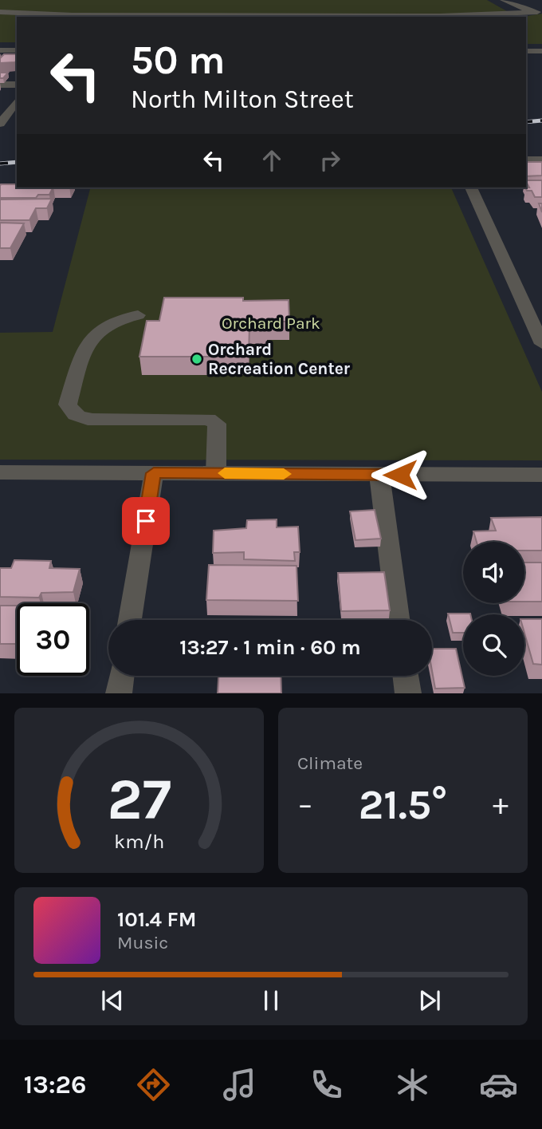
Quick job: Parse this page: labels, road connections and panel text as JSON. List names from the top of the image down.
{
  "parks": ["Orchard Park"],
  "places": ["Orchard Recreation Center"],
  "page": {
    "turn": ["50 m", "North Milton Street"],
    "limit": "30",
    "trip": "13:27 · 1 min · 60 m",
    "tile": "Climate",
    "heat": ["−", "21.5°", "+"],
    "song": ["101.4 FM", "Music"],
    "tabs": "13:26",
    "gauge": ["27", "km/h"]
  }
}
